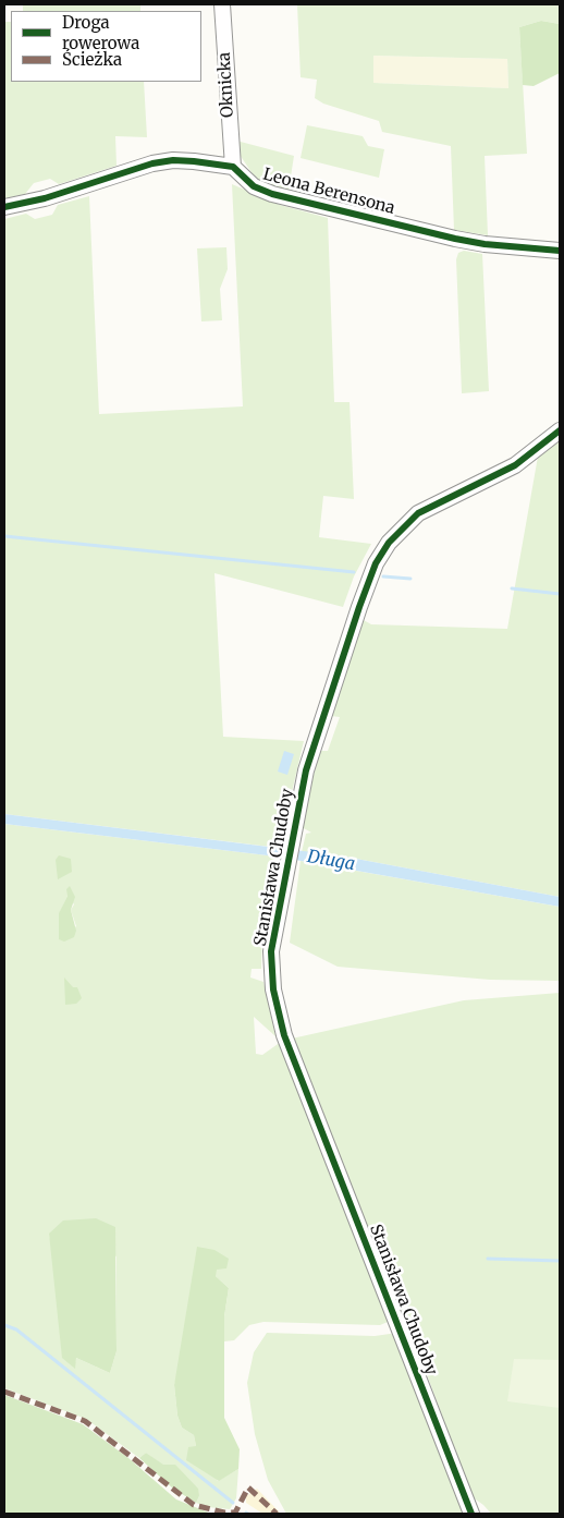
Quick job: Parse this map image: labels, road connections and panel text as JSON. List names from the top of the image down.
{
  "streets": {
    "street": ["Oknicka", "Leona Berensona", "Stanisława Chudoby"]
  },
  "crossings": [
    ["Oknicka", "Leona Berensona"]
  ],
  "water": ["Długa"],
  "legend": ["Droga rowerowa", "Ścieżka"]
}
